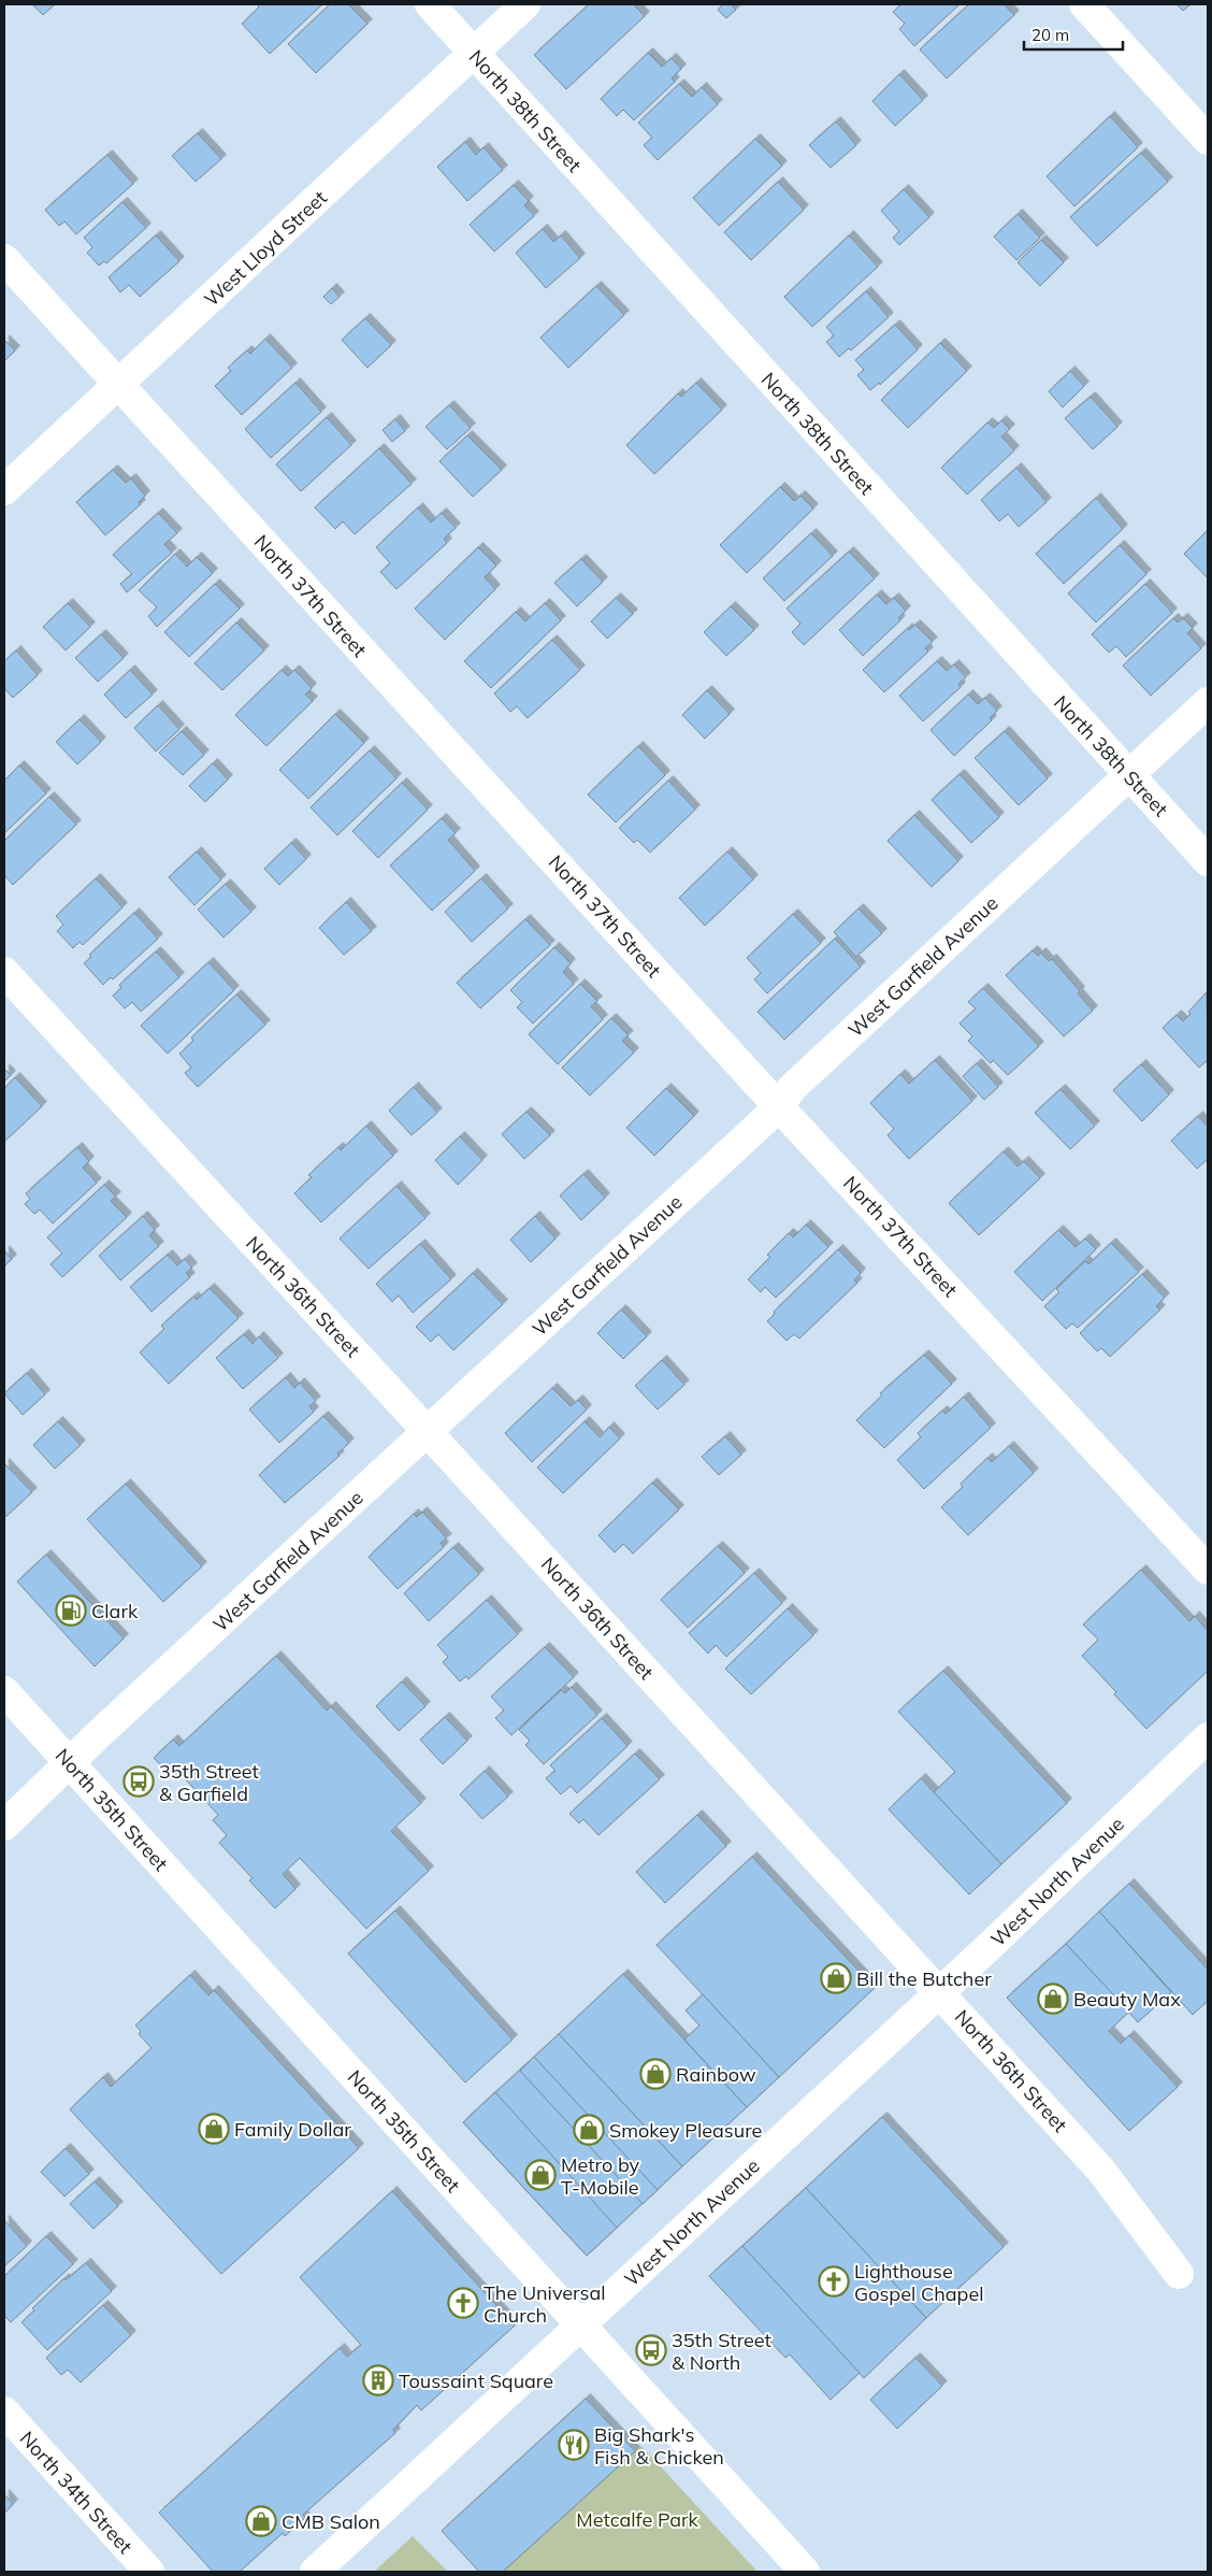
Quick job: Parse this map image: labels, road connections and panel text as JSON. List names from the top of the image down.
{
  "streets": {
    "street": [
      "North 38th Street",
      "West Lloyd Street",
      "North 37th Street",
      "West Garfield Avenue",
      "North 36th Street",
      "North 35th Street",
      "West North Avenue",
      "North 34th Street"
    ]
  },
  "crossings": [
    ["North 38th Street", "West Lloyd Street"],
    ["North 38th Street", "West Garfield Avenue"],
    ["West Lloyd Street", "North 37th Street"],
    ["North 37th Street", "West Garfield Avenue"],
    ["West Garfield Avenue", "North 36th Street"],
    ["West Garfield Avenue", "North 35th Street"],
    ["North 36th Street", "West North Avenue"],
    ["North 35th Street", "West North Avenue"]
  ],
  "parks": ["Metcalfe Park"],
  "places": {
    "fuel station": ["Clark"],
    "bus stop": ["35th Street & Garfield", "35th Street & North"],
    "shop": [
      "Bill the Butcher",
      "Beauty Max",
      "Rainbow",
      "Family Dollar",
      "Smokey Pleasure",
      "Metro by T-Mobile",
      "CMB Salon"
    ],
    "church": ["Lighthouse Gospel Chapel", "The Universal Church"],
    "building": ["Toussaint Square"],
    "restaurant": ["Big Shark's Fish & Chicken"]
  },
  "scale_bar": "20 m"
}
